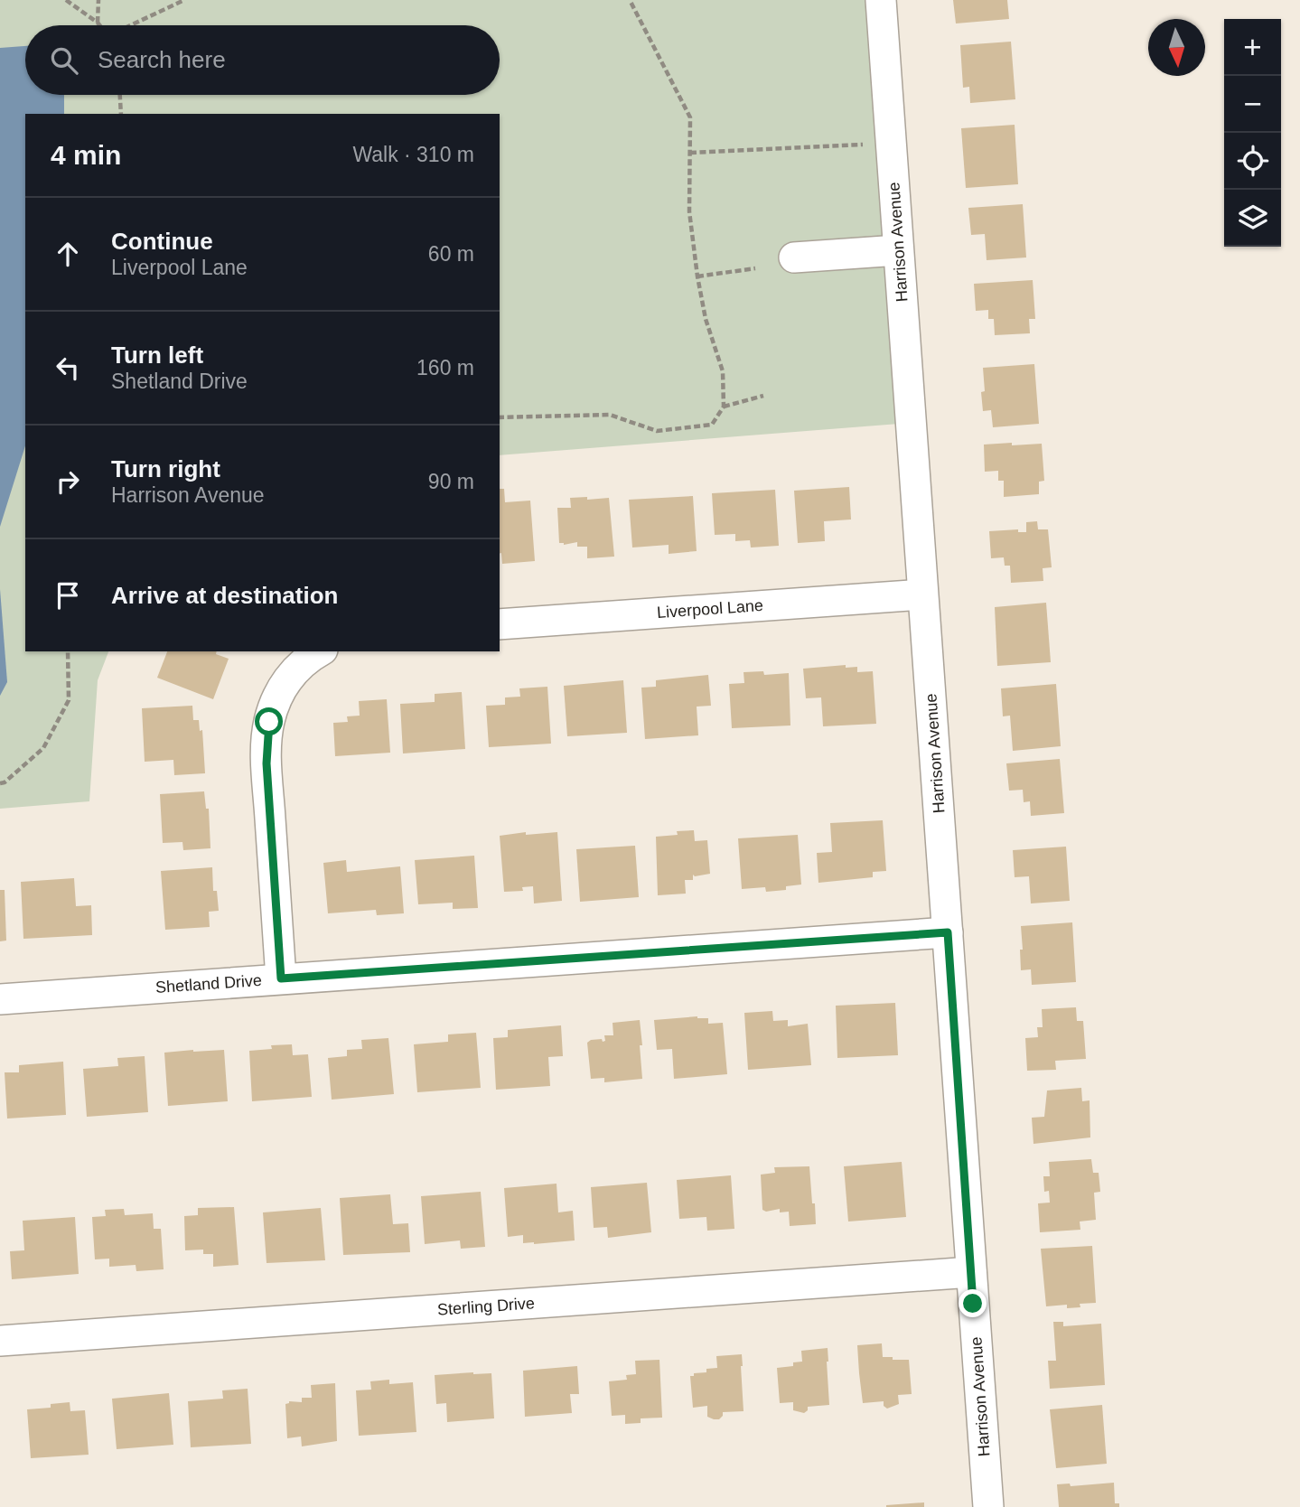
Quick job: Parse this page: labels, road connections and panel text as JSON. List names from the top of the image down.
{
  "streets": {
    "street": [
      "Harrison Avenue",
      "Liverpool Lane",
      "Shetland Drive",
      "Sterling Drive"
    ]
  },
  "crossings": [
    ["Harrison Avenue", "Liverpool Lane"],
    ["Harrison Avenue", "Shetland Drive"],
    ["Harrison Avenue", "Sterling Drive"]
  ],
  "north": "bottom",
  "page": {
    "map_buttons": ["+", "−"],
    "search": "Search here",
    "heading": ["4 min", "Walk · 310 m"],
    "list": [
      ["Continue", "Liverpool Lane", "60 m"],
      ["Turn left", "Shetland Drive", "160 m"],
      ["Turn right", "Harrison Avenue", "90 m"],
      "Arrive at destination"
    ]
  }
}
